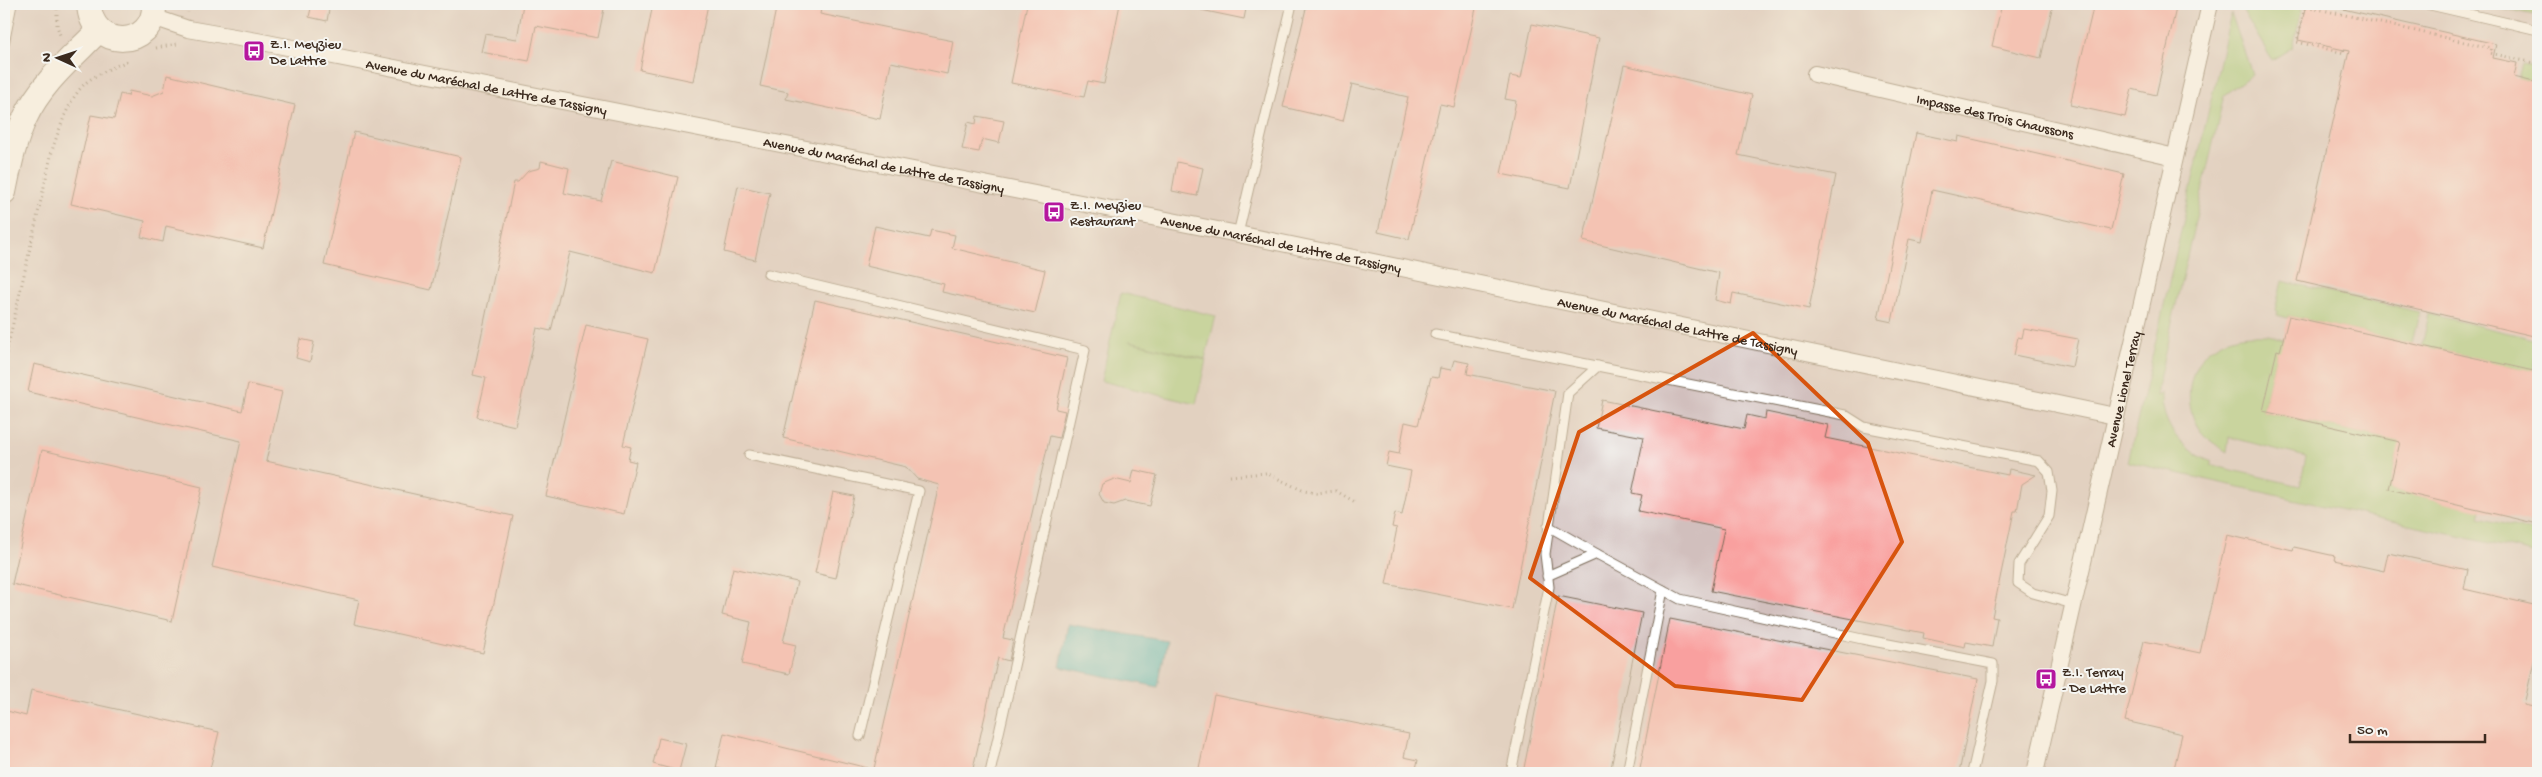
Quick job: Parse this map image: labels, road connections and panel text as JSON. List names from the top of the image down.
{
  "streets": {
    "street": ["Avenue du Maréchal de Lattre de Tassigny", "Impasse des Trois Chaussons", "Avenue Lionel Terray"]
  },
  "crossings": [
    ["Avenue du Maréchal de Lattre de Tassigny", "Avenue Lionel Terray"],
    ["Impasse des Trois Chaussons", "Avenue Lionel Terray"]
  ],
  "places": {
    "bus stop": ["Z.I. Meyzieu De Lattre", "Z.I. Meyzieu Restaurant", "Z.I. Terray - De Lattre"]
  },
  "scale_bar": "50 m",
  "north": "left"
}
